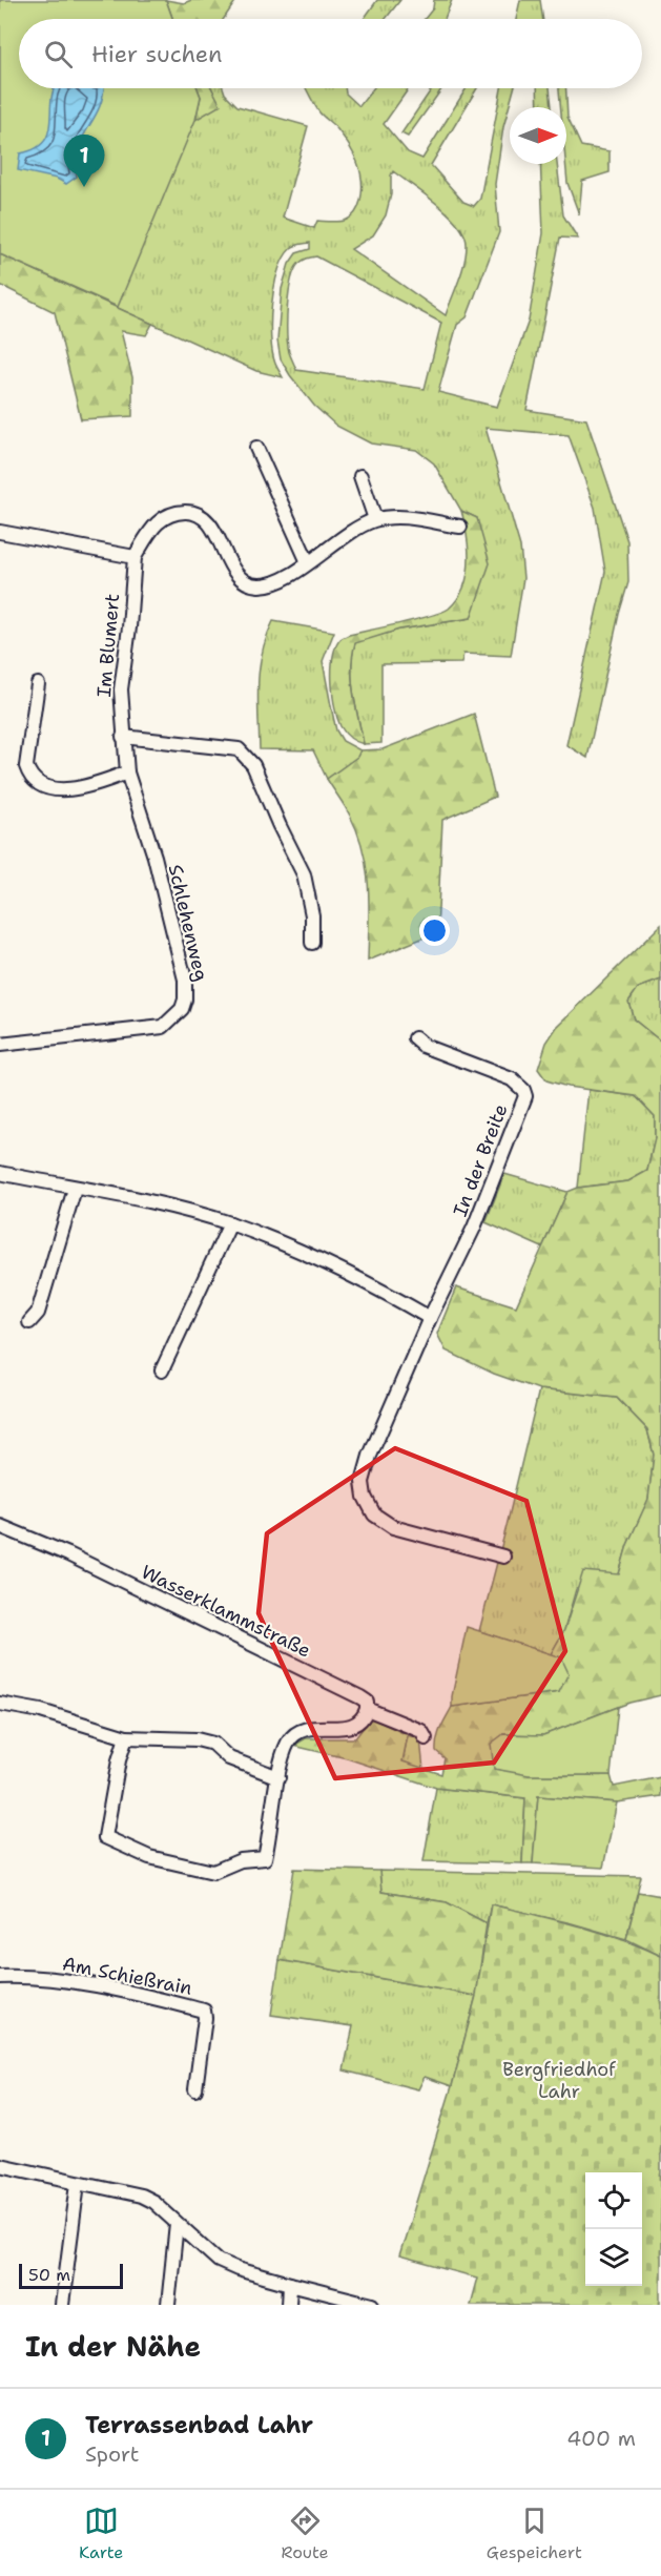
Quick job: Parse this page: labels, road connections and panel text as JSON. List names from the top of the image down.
{
  "streets": {
    "street": [
      "Im Blumert",
      "Schlehenweg",
      "In der Breite",
      "Wasserklammstraße",
      "Am Schießrain"
    ]
  },
  "crossings": [
    ["Im Blumert", "Schlehenweg"]
  ],
  "parks": ["Bergfriedhof Lahr"],
  "scale_bar": "50 m",
  "north": "right",
  "page": {
    "search": "Hier suchen",
    "pins": "1",
    "scale": "50 m",
    "heading": "In der Nähe",
    "list": [
      {
        "mark": "1",
        "name": "Terrassenbad Lahr",
        "note": "Sport",
        "value": "400 m"
      }
    ],
    "nav": ["Karte", "Route", "Gespeichert"]
  }
}
